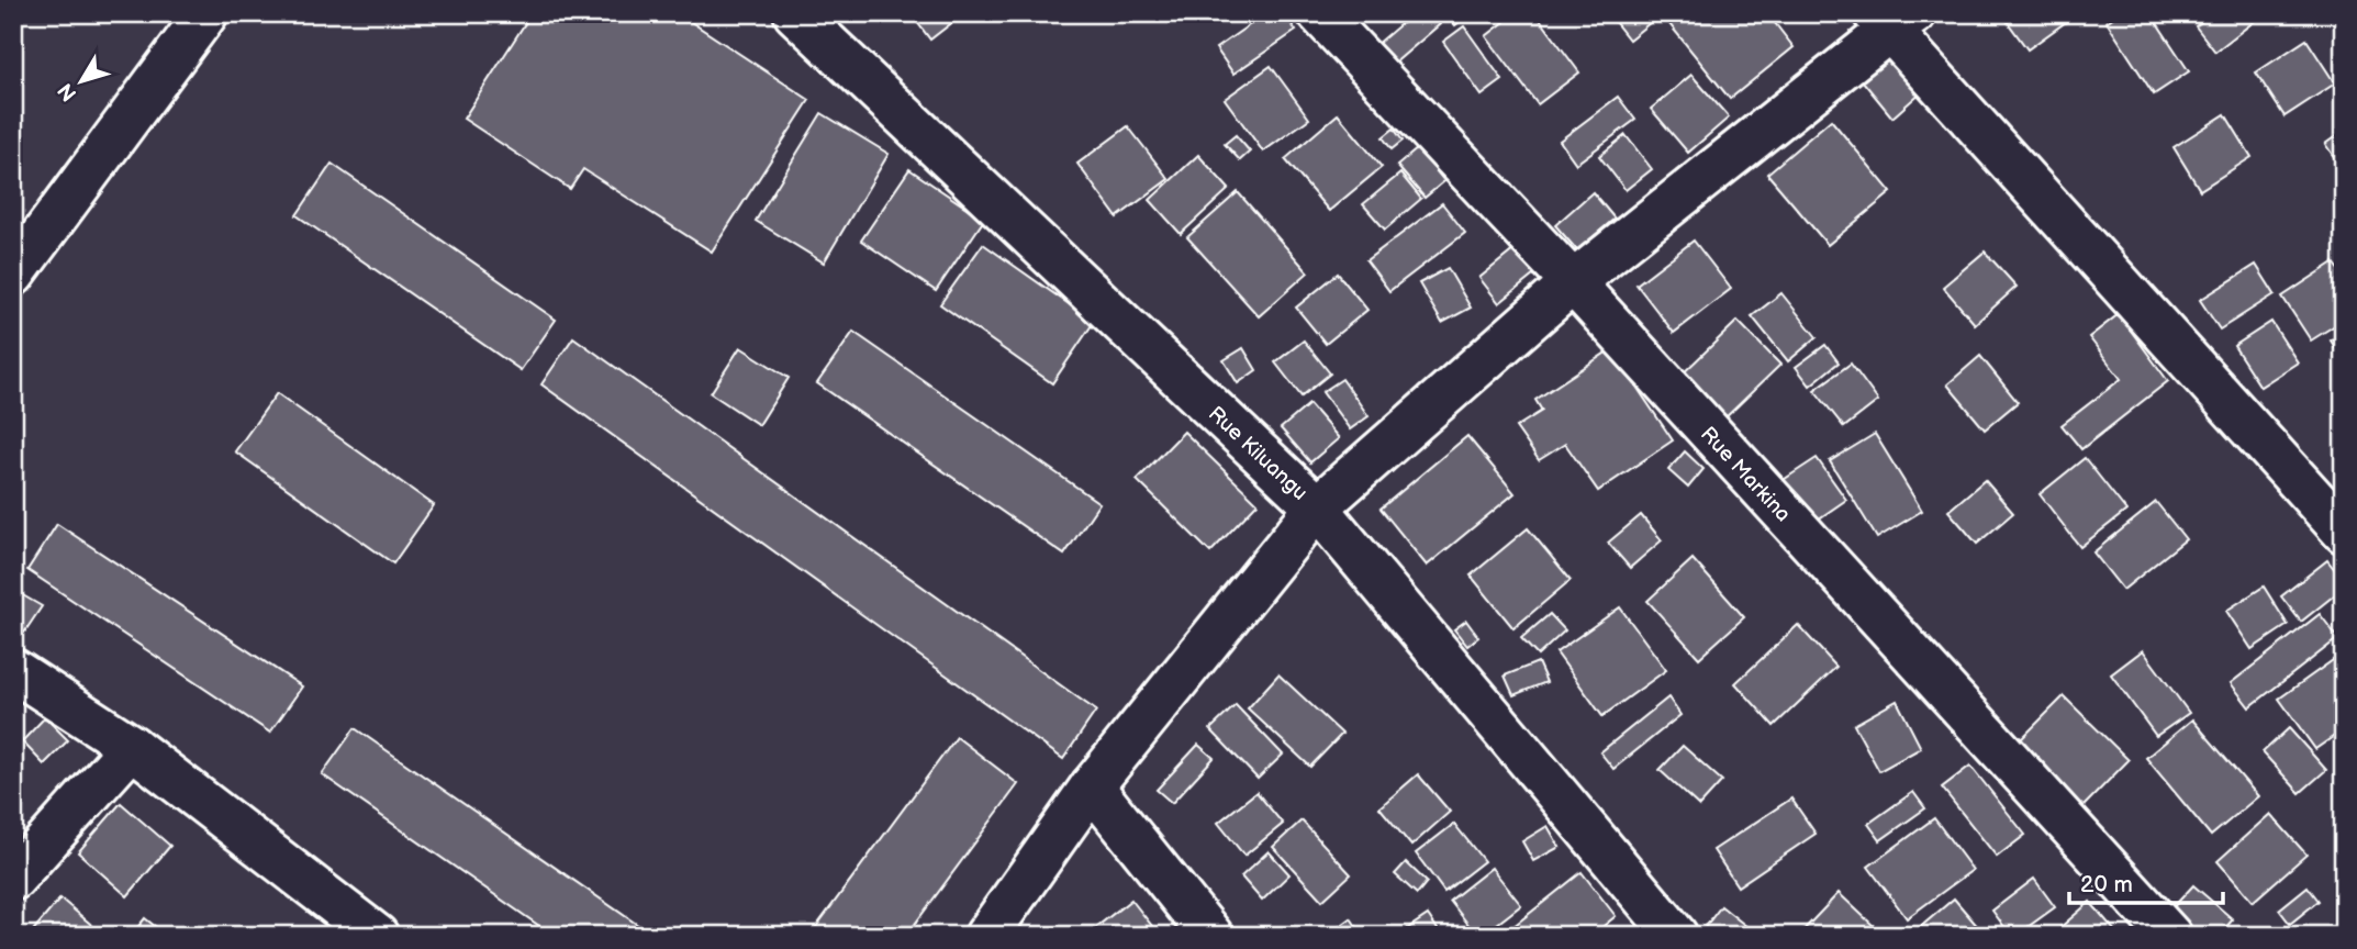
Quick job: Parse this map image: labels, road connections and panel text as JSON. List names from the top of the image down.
{
  "streets": {
    "street": ["Rue Kiluangu", "Rue Markina"]
  },
  "scale_bar": "20 m",
  "north": "bottom left"
}
